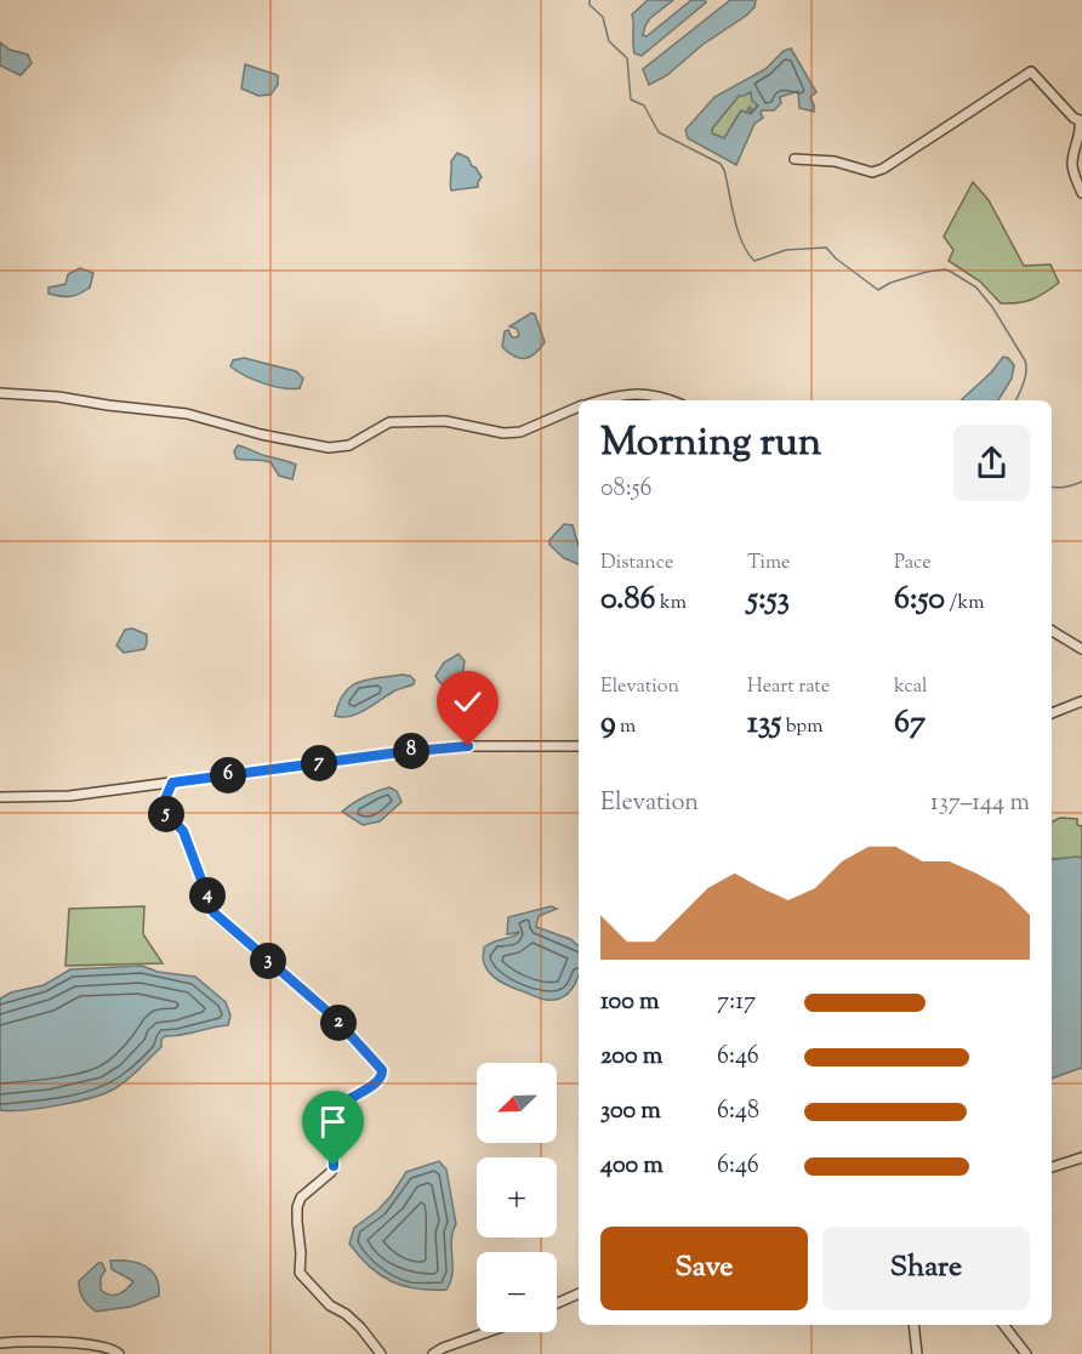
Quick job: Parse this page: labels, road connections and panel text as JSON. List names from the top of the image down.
{
  "north": "bottom left",
  "page": {
    "heading": ["Morning run", "08:56"],
    "stats": [
      ["Distance", "0.86 km"],
      ["Time", "5:53"],
      ["Pace", "6:50 /km"],
      ["Elevation", "9 m"],
      ["Heart rate", "135 bpm"],
      ["kcal", "67"]
    ],
    "pins": [
      "8",
      "7",
      "6",
      "5",
      "4",
      "3",
      "2"
    ],
    "chart": ["Elevation", "137–144 m"],
    "list": [
      {
        "name": "100 m",
        "note": "7:17"
      },
      {
        "name": "200 m",
        "note": "6:46"
      },
      {
        "name": "300 m",
        "note": "6:48"
      },
      {
        "name": "400 m",
        "note": "6:46"
      }
    ],
    "map_buttons": ["+", "−"],
    "buttons": ["Save", "Share"]
  }
}
